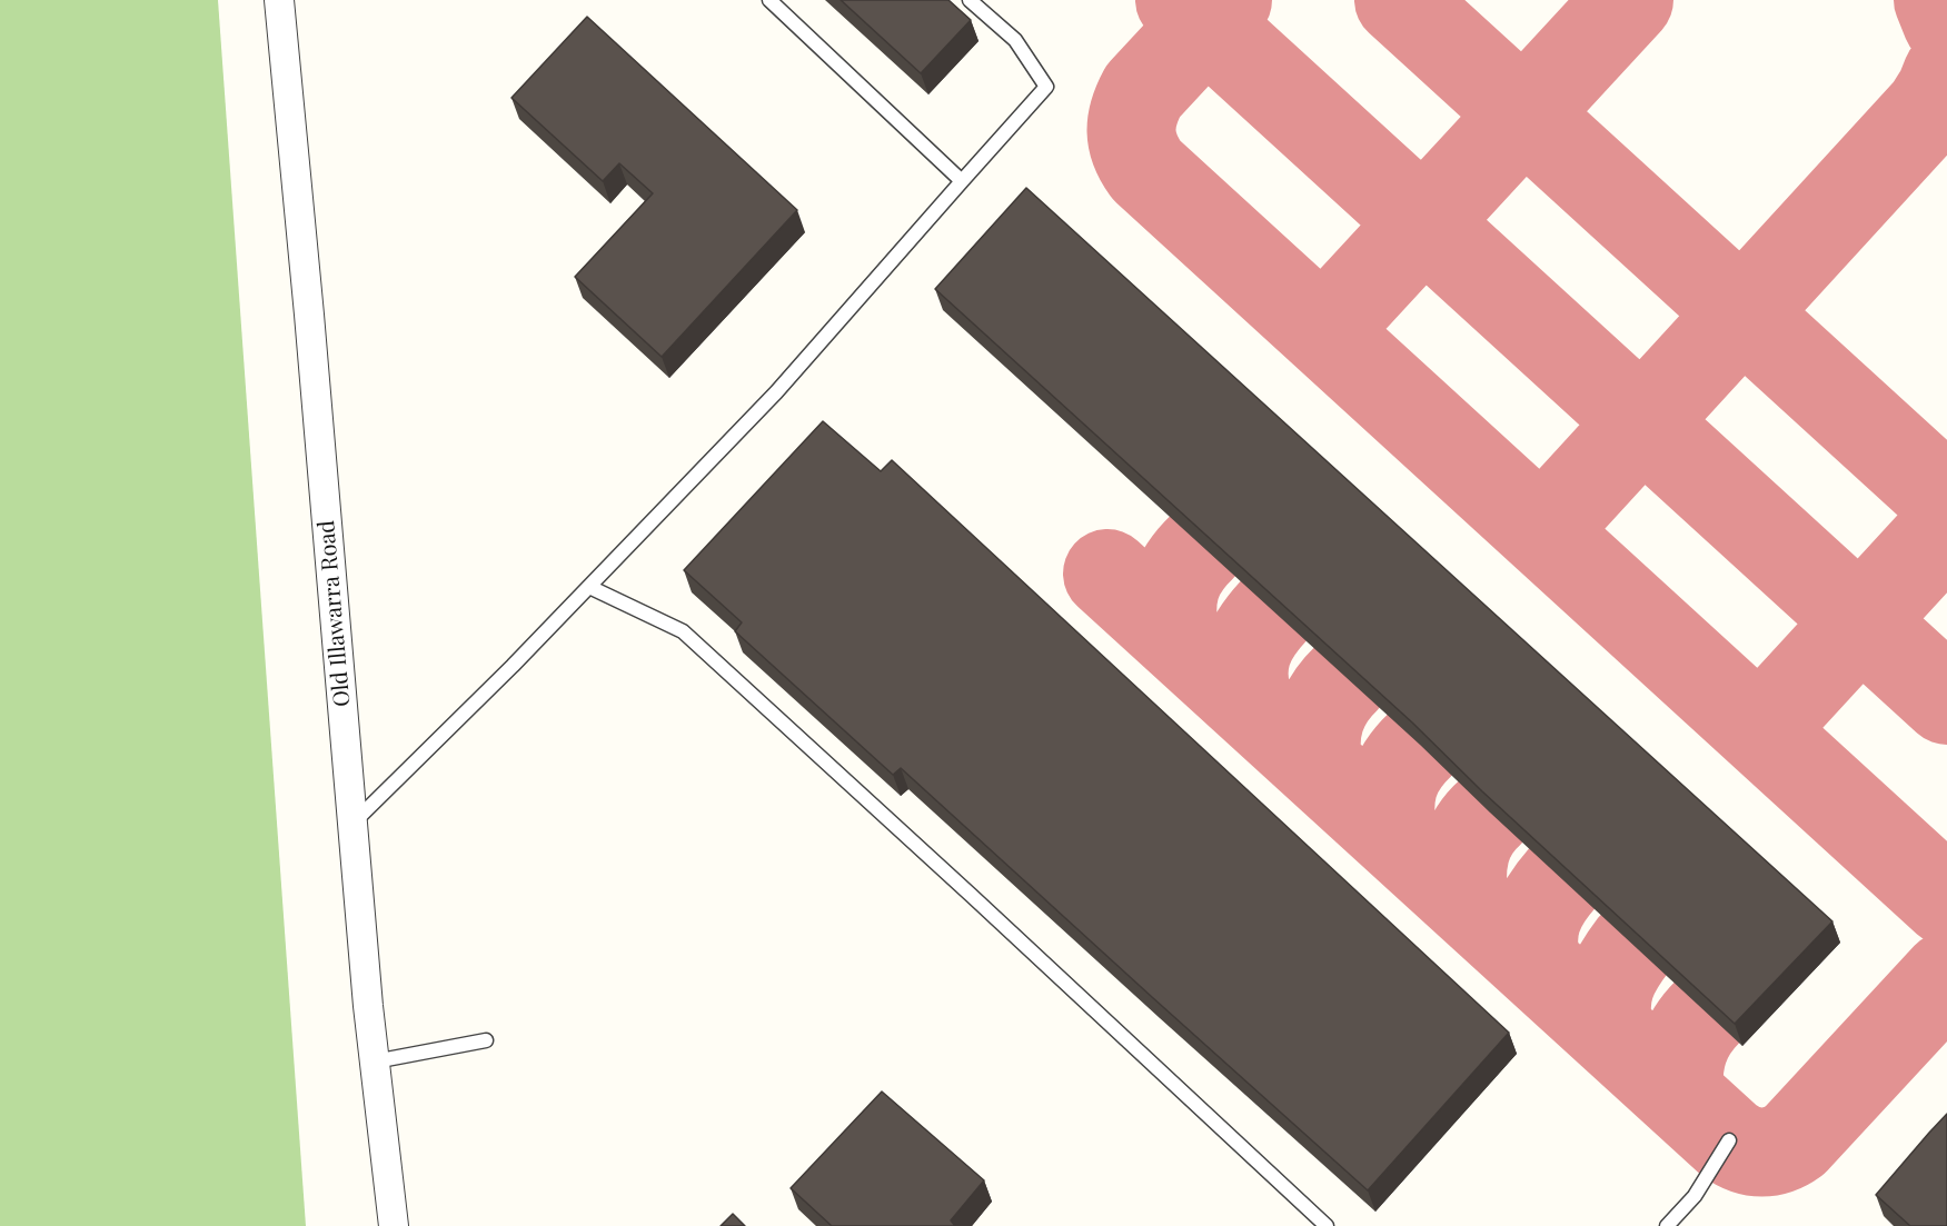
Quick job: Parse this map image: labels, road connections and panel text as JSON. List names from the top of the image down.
{
  "streets": {
    "street": ["Old Illawarra Road"]
  }
}
